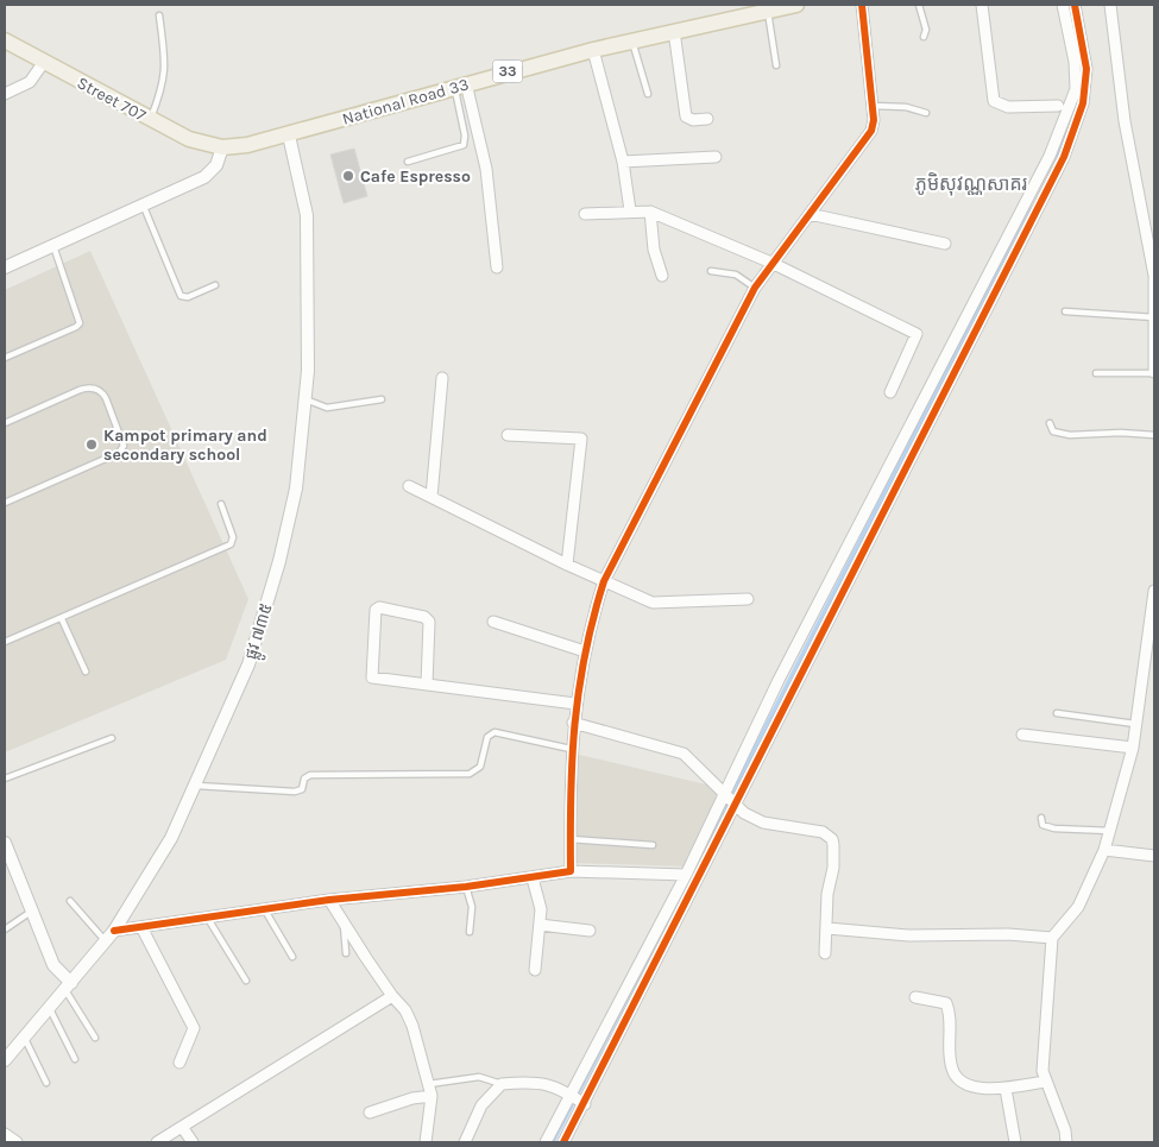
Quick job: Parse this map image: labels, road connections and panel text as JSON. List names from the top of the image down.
{
  "streets": {
    "main road": ["33", "Street 707", "National Road 33"],
    "street": ["ផ្លូវ ៧៣៥"]
  },
  "crossings": [
    ["Street 707", "National Road 33"],
    ["National Road 33", "ផ្លូវ ៧៣៥"]
  ],
  "districts": ["ភូមិសុវណ្ណសាគរ"],
  "places": ["Cafe Espresso", "Kampot primary and secondary school"]
}
